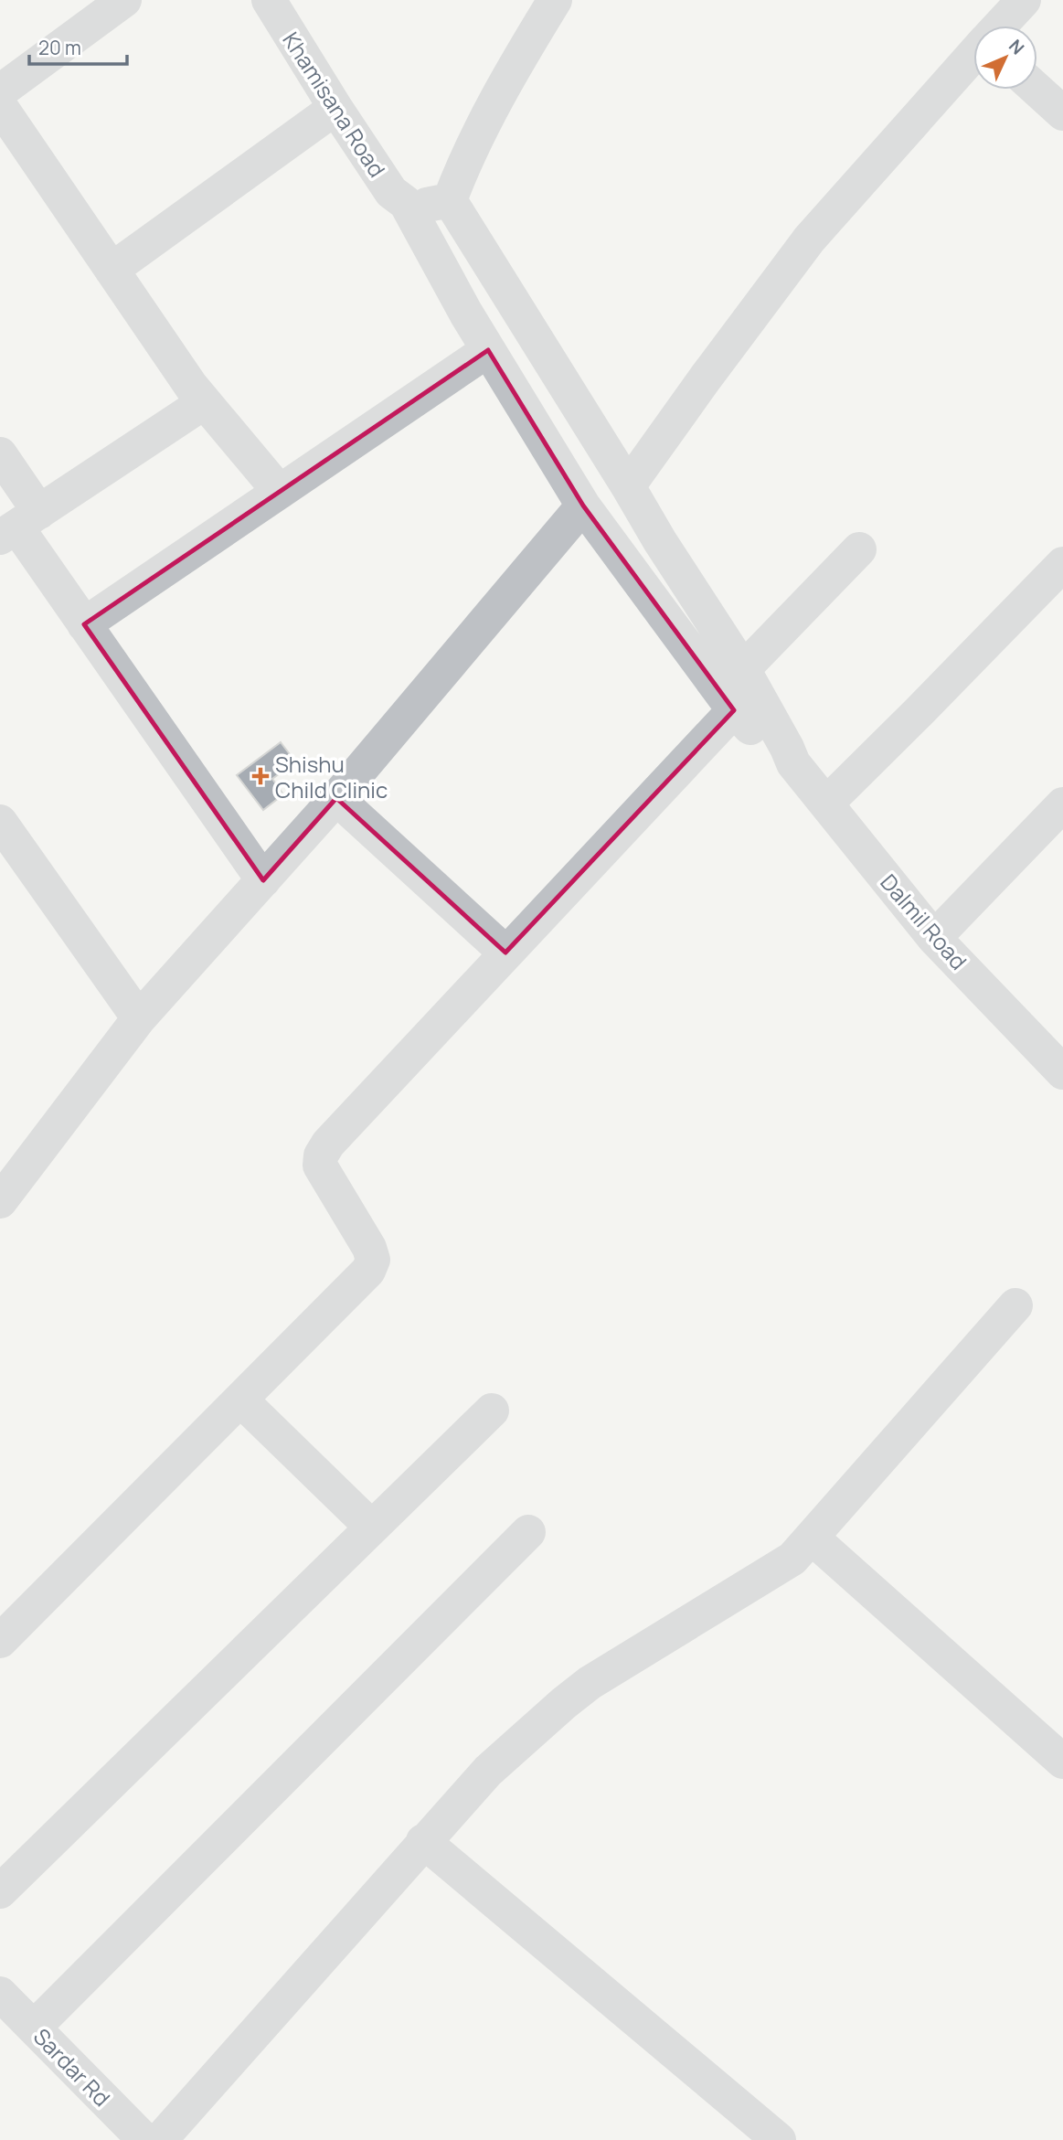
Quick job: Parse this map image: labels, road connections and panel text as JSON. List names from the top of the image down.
{
  "streets": {
    "street": ["Khamisana Road", "Dalmil Road", "Sardar Rd"]
  },
  "crossings": [
    ["Khamisana Road", "Dalmil Road"]
  ],
  "places": {
    "health": ["Shishu Child Clinic"]
  },
  "scale_bar": "20 m",
  "north": "top right"
}
